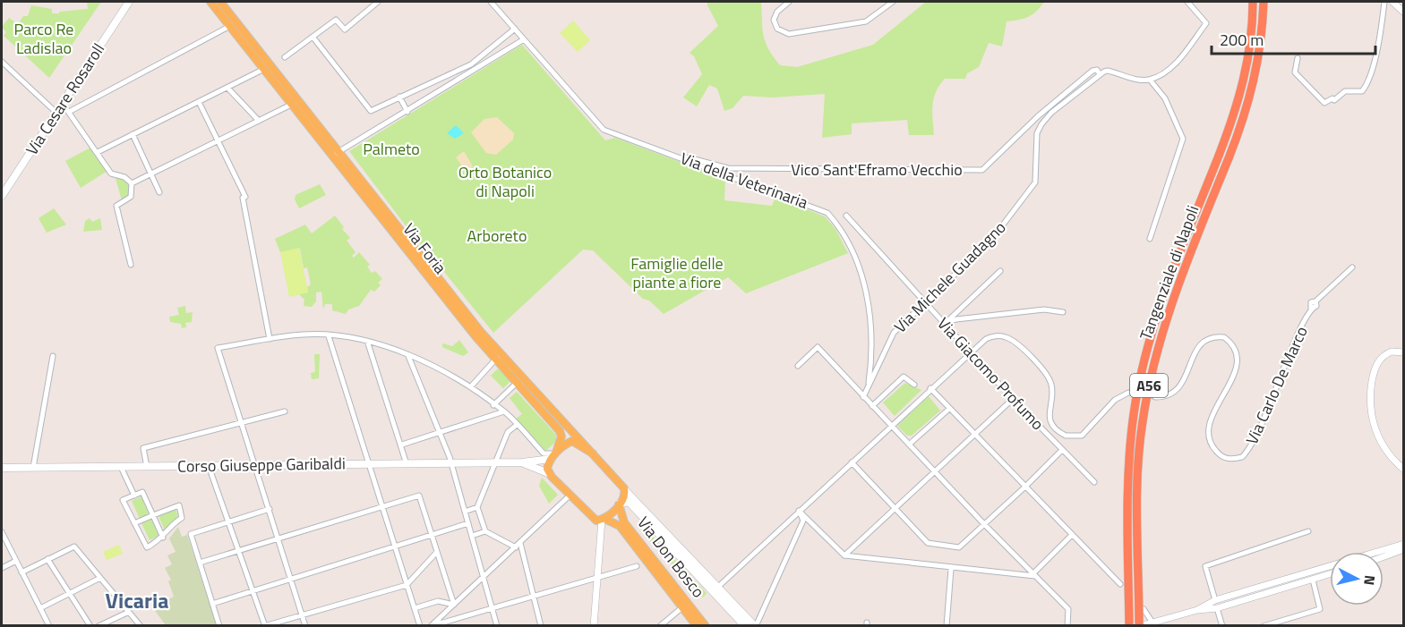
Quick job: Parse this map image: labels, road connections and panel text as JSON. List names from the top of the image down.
{
  "streets": {
    "highway": ["Tangenziale di Napoli", "A56"],
    "main road": [
      "Via Cesare Rosaroll",
      "Via Foria",
      "Corso Giuseppe Garibaldi",
      "Via Don Bosco"
    ],
    "street": [
      "Vico Sant'Eframo Vecchio",
      "Via della Veterinaria",
      "Via Michele Guadagno",
      "Via Giacomo Profumo",
      "Via Carlo De Marco"
    ]
  },
  "crossings": [
    ["Vico Sant'Eframo Vecchio", "Via della Veterinaria"],
    ["Vico Sant'Eframo Vecchio", "Via Michele Guadagno"],
    ["Via della Veterinaria", "Via Michele Guadagno"],
    ["Via Michele Guadagno", "Via Giacomo Profumo"],
    ["Corso Giuseppe Garibaldi", "Via Don Bosco"]
  ],
  "districts": ["Vicaria"],
  "parks": [
    "Parco Re Ladislao",
    "Palmeto",
    "Orto Botanico di Napoli",
    "Arboreto",
    "Famiglie delle piante a fiore"
  ],
  "scale_bar": "200 m",
  "north": "right"
}
